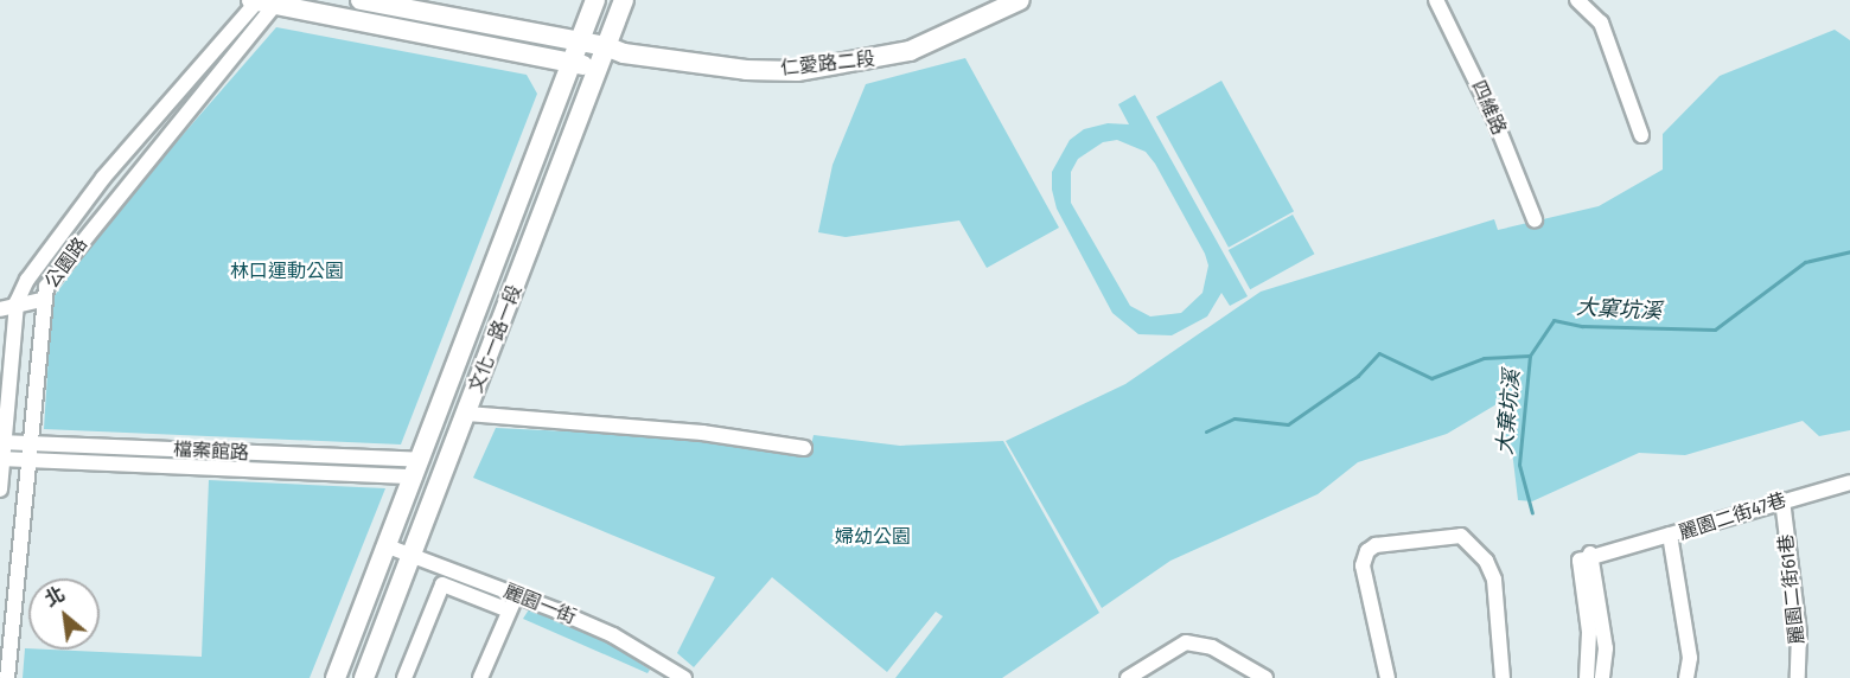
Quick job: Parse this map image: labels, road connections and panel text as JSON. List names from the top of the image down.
{
  "streets": {
    "main road": ["仁愛路二段", "文化一路一段"],
    "street": [
      "四維路",
      "公園路",
      "檔案館路",
      "麗園二街47巷",
      "麗園二街61巷",
      "麗園一街"
    ]
  },
  "crossings": [
    ["仁愛路二段", "文化一路一段"],
    ["公園路", "檔案館路"],
    ["文化一路一段", "檔案館路"],
    ["文化一路一段", "麗園一街"],
    ["麗園二街47巷", "麗園二街61巷"]
  ],
  "water": ["大窠坑溪", "大棄坑溪"],
  "parks": ["林口運動公園", "婦幼公園"],
  "north": "top left"
}
